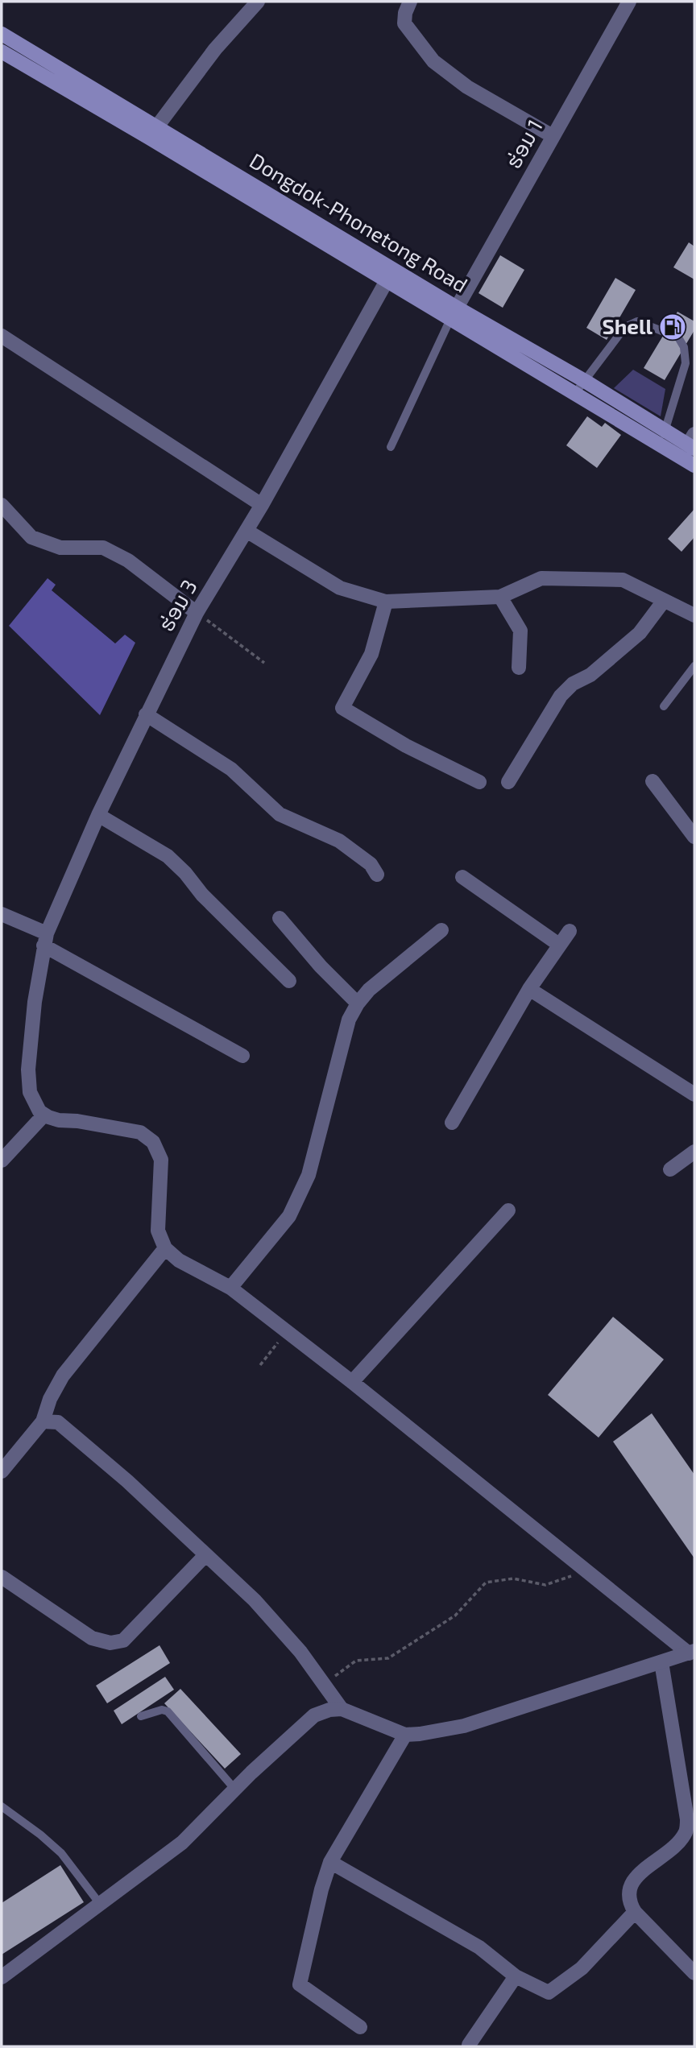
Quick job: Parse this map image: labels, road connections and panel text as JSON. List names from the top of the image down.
{
  "streets": {
    "main road": ["Dongdok-Phonetong Road"],
    "street": ["ຮ່ອມ 1", "ຮ່ອມ 3"]
  },
  "crossings": [
    ["ຮ່ອມ 1", "Dongdok-Phonetong Road"],
    ["Dongdok-Phonetong Road", "ຮ່ອມ 3"]
  ],
  "places": {
    "fuel station": ["Shell"]
  }
}
